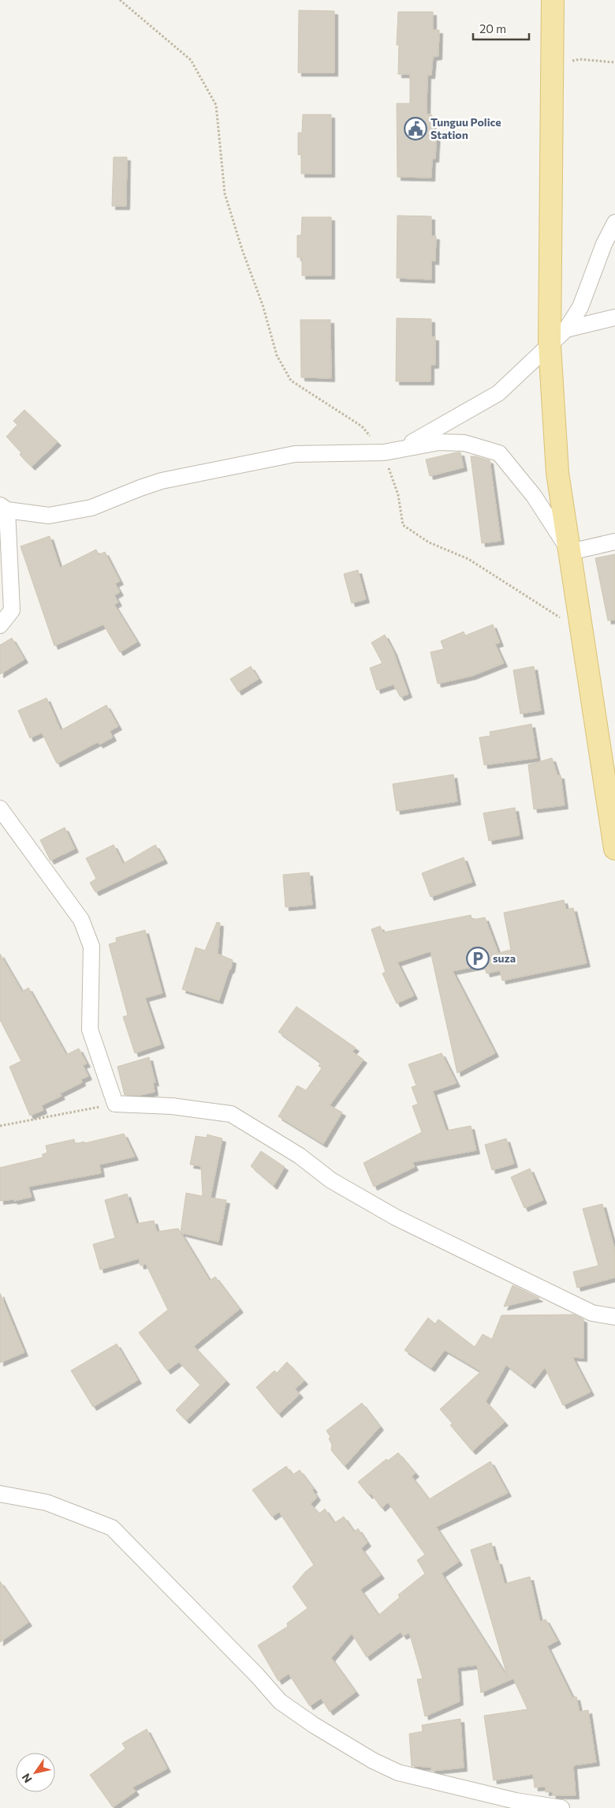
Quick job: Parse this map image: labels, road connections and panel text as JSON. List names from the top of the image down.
{
  "places": {
    "public building": ["Tunguu Police Station"],
    "parking": ["suza"]
  },
  "scale_bar": "20 m",
  "north": "bottom left"
}
